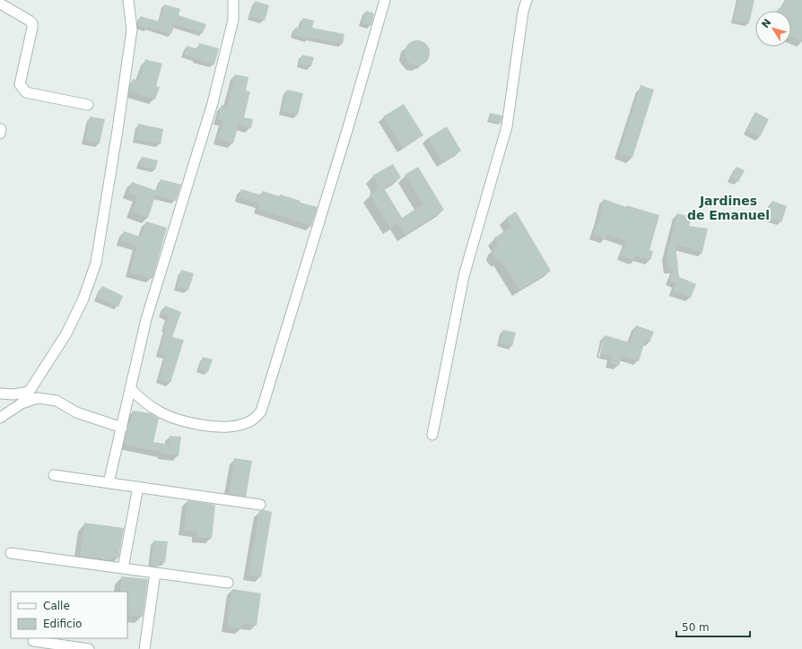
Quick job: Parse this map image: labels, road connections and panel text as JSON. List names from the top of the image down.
{
  "districts": ["Jardines de Emanuel"],
  "legend": ["Calle", "Edificio"],
  "scale_bar": "50 m",
  "north": "top left"
}
